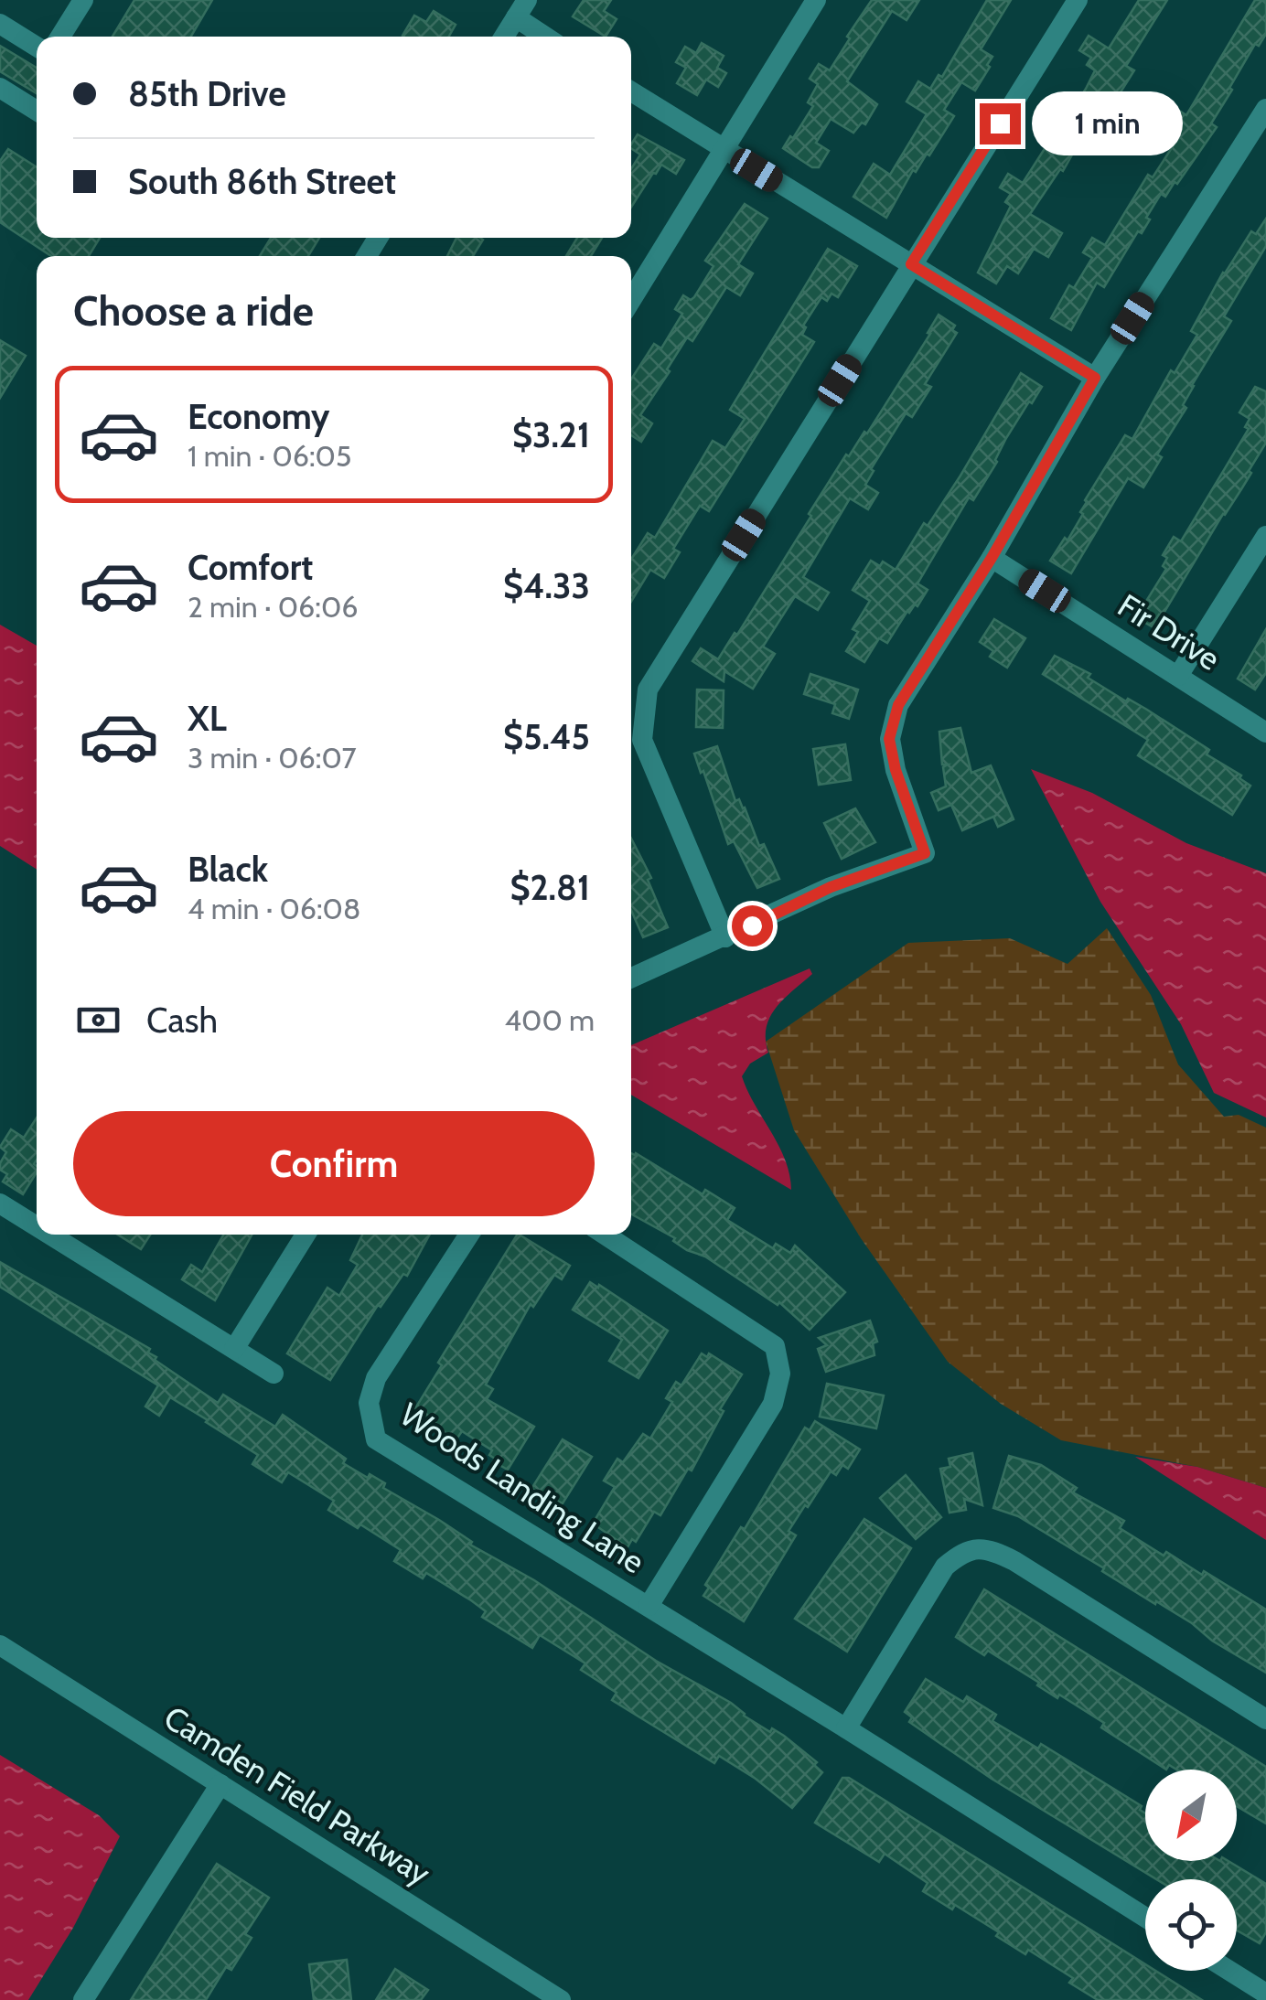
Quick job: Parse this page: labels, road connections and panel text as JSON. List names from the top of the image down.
{
  "streets": {
    "street": ["Fir Drive", "Woods Landing Lane", "Camden Field Parkway"]
  },
  "north": "bottom left",
  "page": {
    "banner": ["85th Drive", "South 86th Street"],
    "bubble": "1 min",
    "heading": "Choose a ride",
    "list": [
      {
        "name": "Economy",
        "note": "1 min · 06:05",
        "value": "$3.21"
      },
      {
        "name": "Comfort",
        "note": "2 min · 06:06",
        "value": "$4.33"
      },
      {
        "name": "XL",
        "note": "3 min · 06:07",
        "value": "$5.45"
      },
      {
        "name": "Black",
        "note": "4 min · 06:08",
        "value": "$2.81"
      }
    ],
    "pay": ["Cash", "400 m"],
    "buttons": "Confirm"
  }
}
